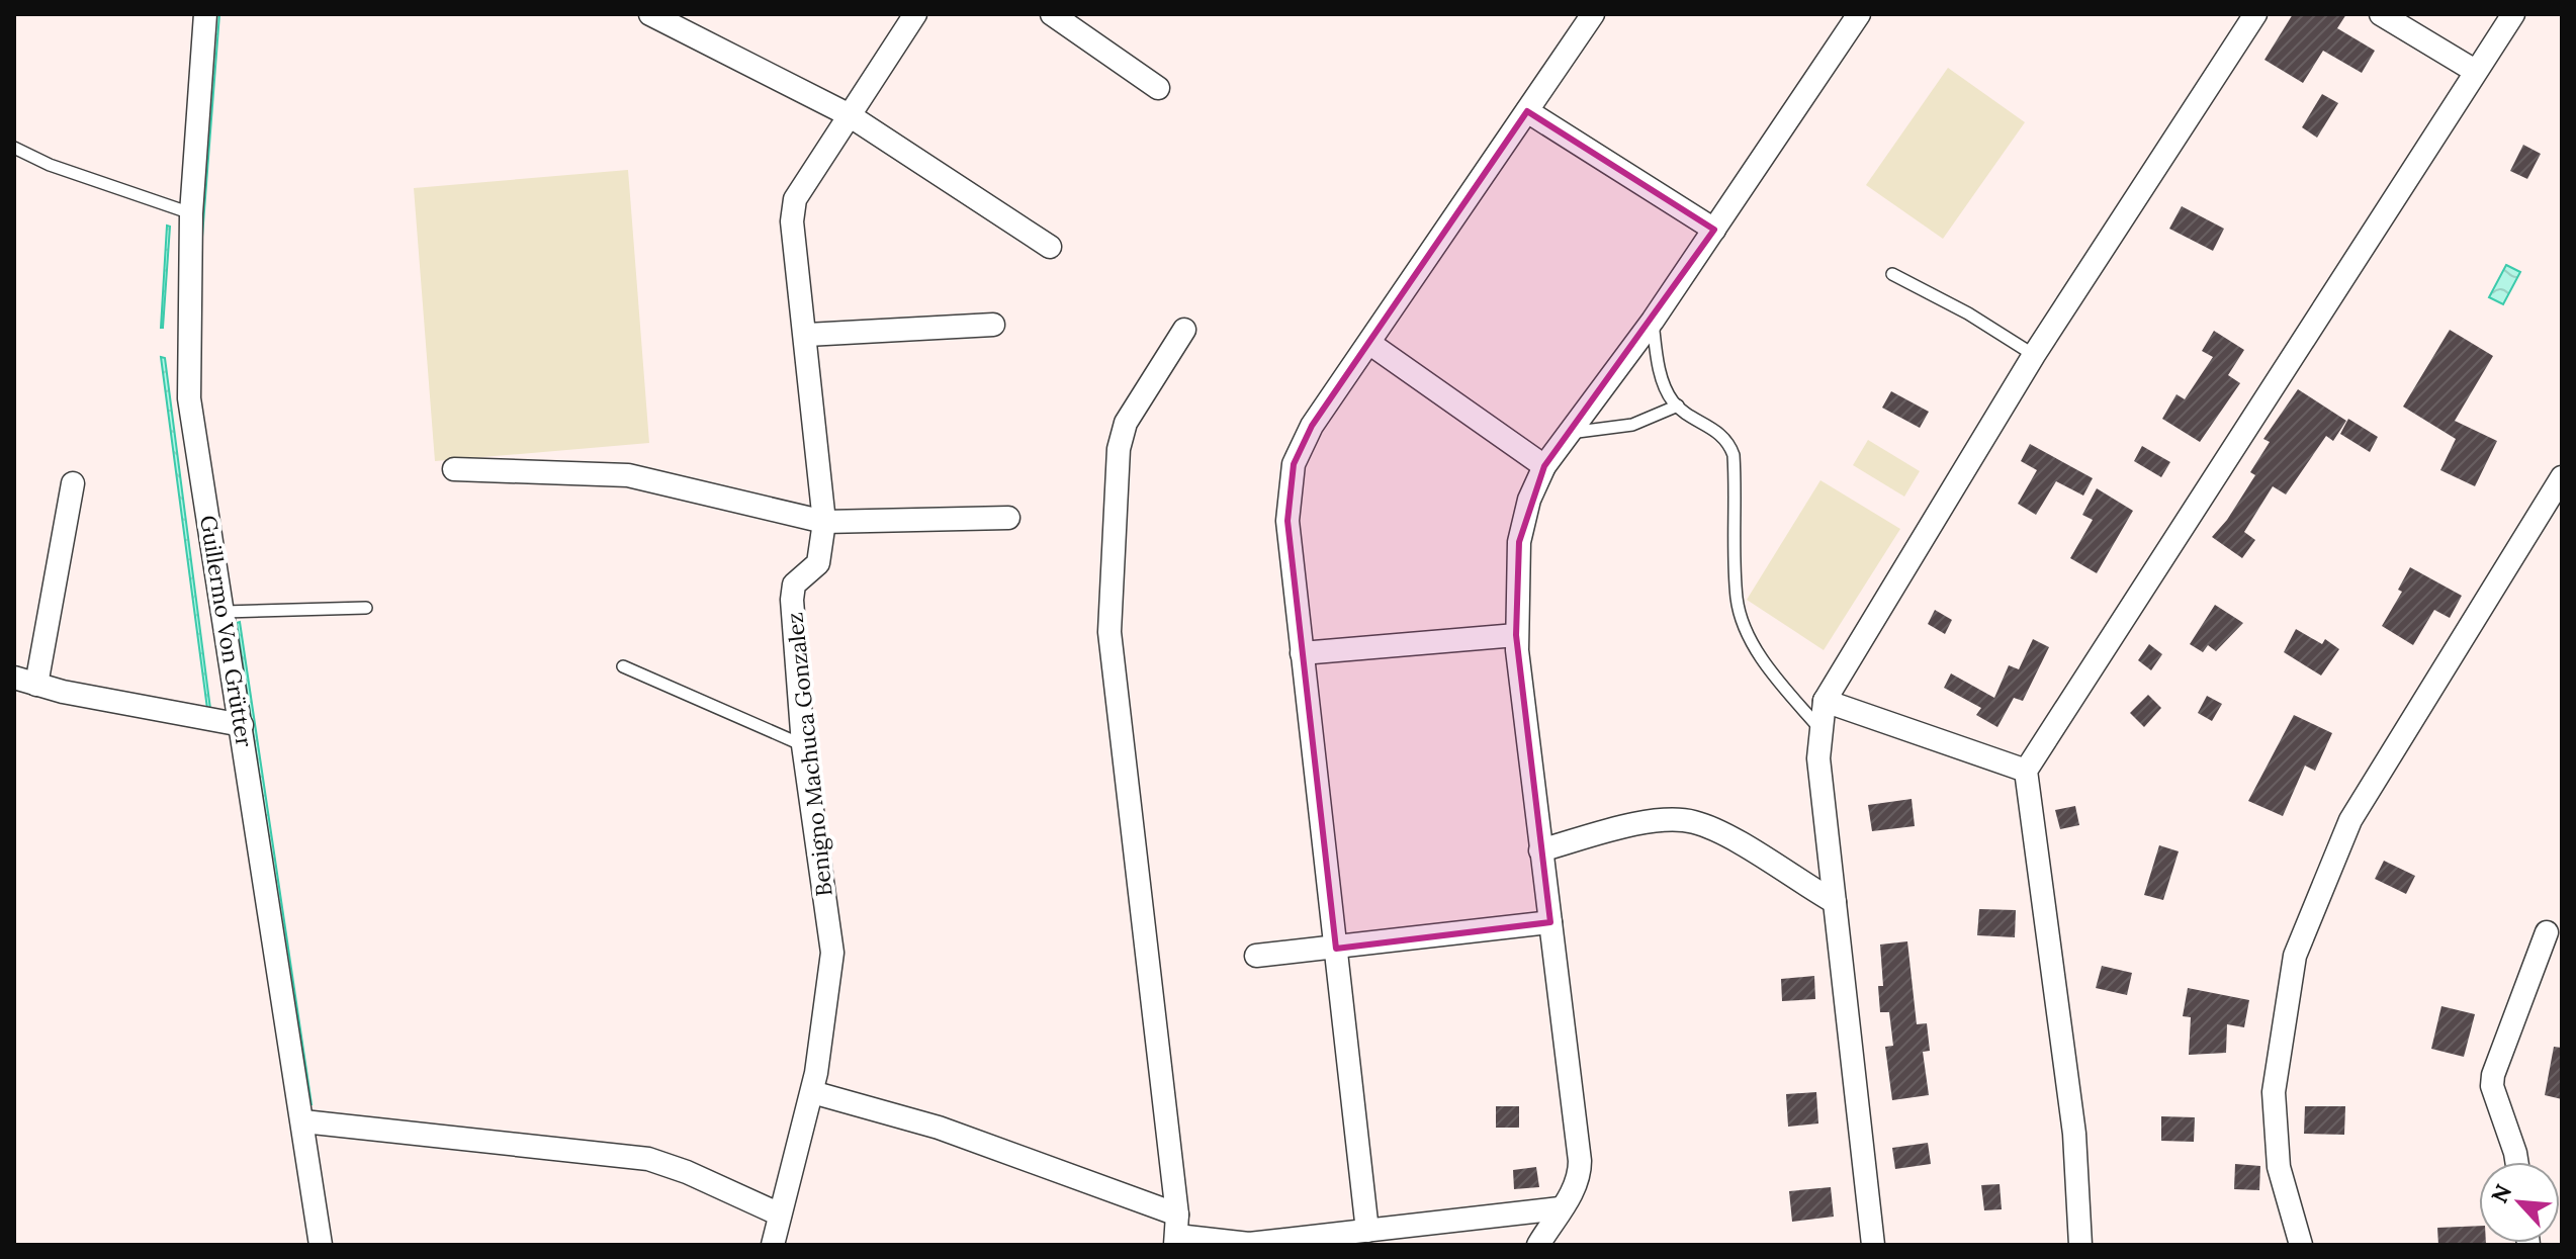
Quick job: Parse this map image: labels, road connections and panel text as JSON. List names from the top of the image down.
{
  "streets": {
    "street": ["Guillermo Von Grütter", "Benigno Machuca Gonzalez"]
  },
  "north": "top left"
}
